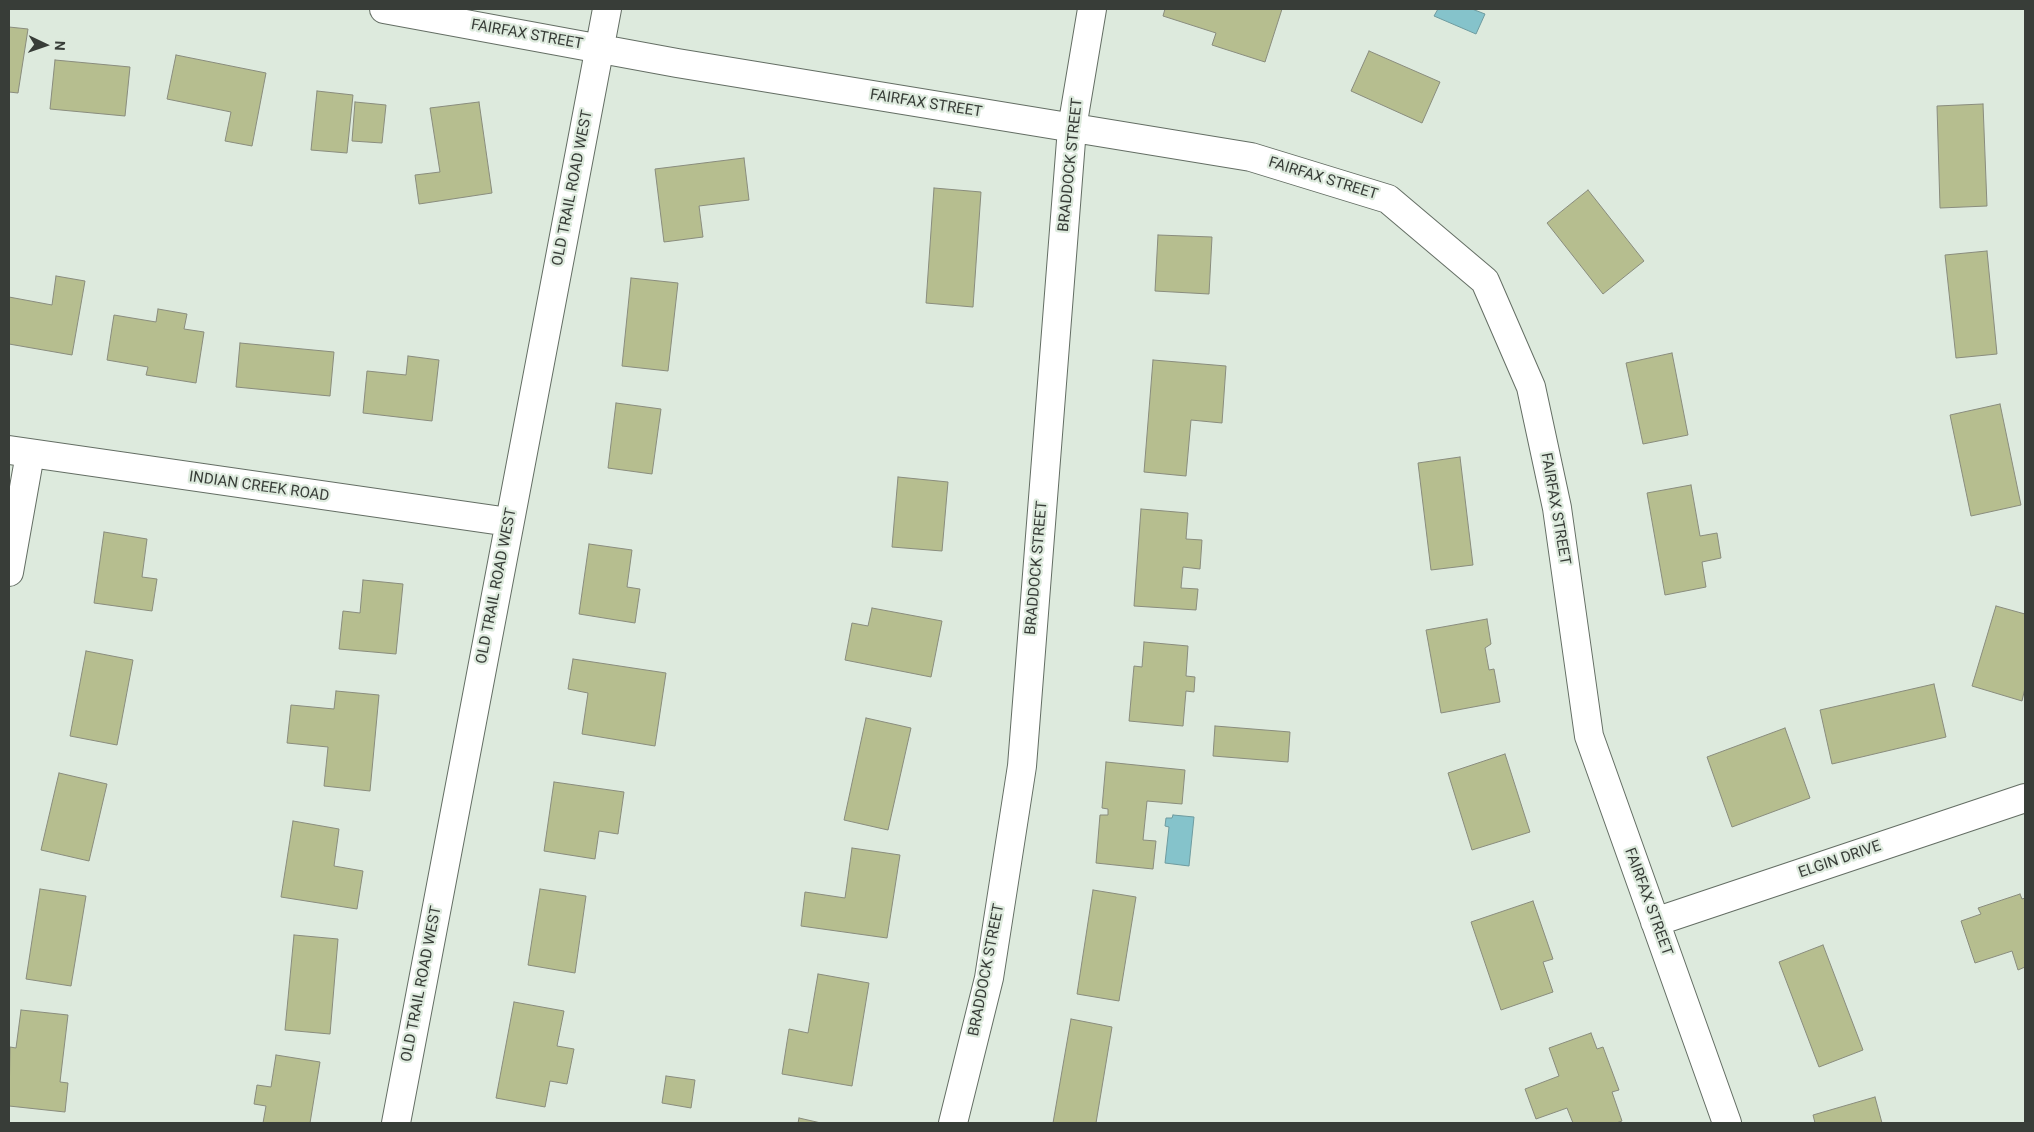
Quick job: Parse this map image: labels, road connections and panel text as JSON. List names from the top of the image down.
{
  "streets": {
    "street": [
      "FAIRFAX STREET",
      "BRADDOCK STREET",
      "OLD TRAIL ROAD WEST",
      "INDIAN CREEK ROAD",
      "ELGIN DRIVE"
    ]
  },
  "crossings": [
    ["FAIRFAX STREET", "BRADDOCK STREET"],
    ["FAIRFAX STREET", "OLD TRAIL ROAD WEST"],
    ["FAIRFAX STREET", "ELGIN DRIVE"],
    ["OLD TRAIL ROAD WEST", "INDIAN CREEK ROAD"]
  ],
  "north": "right"
}
